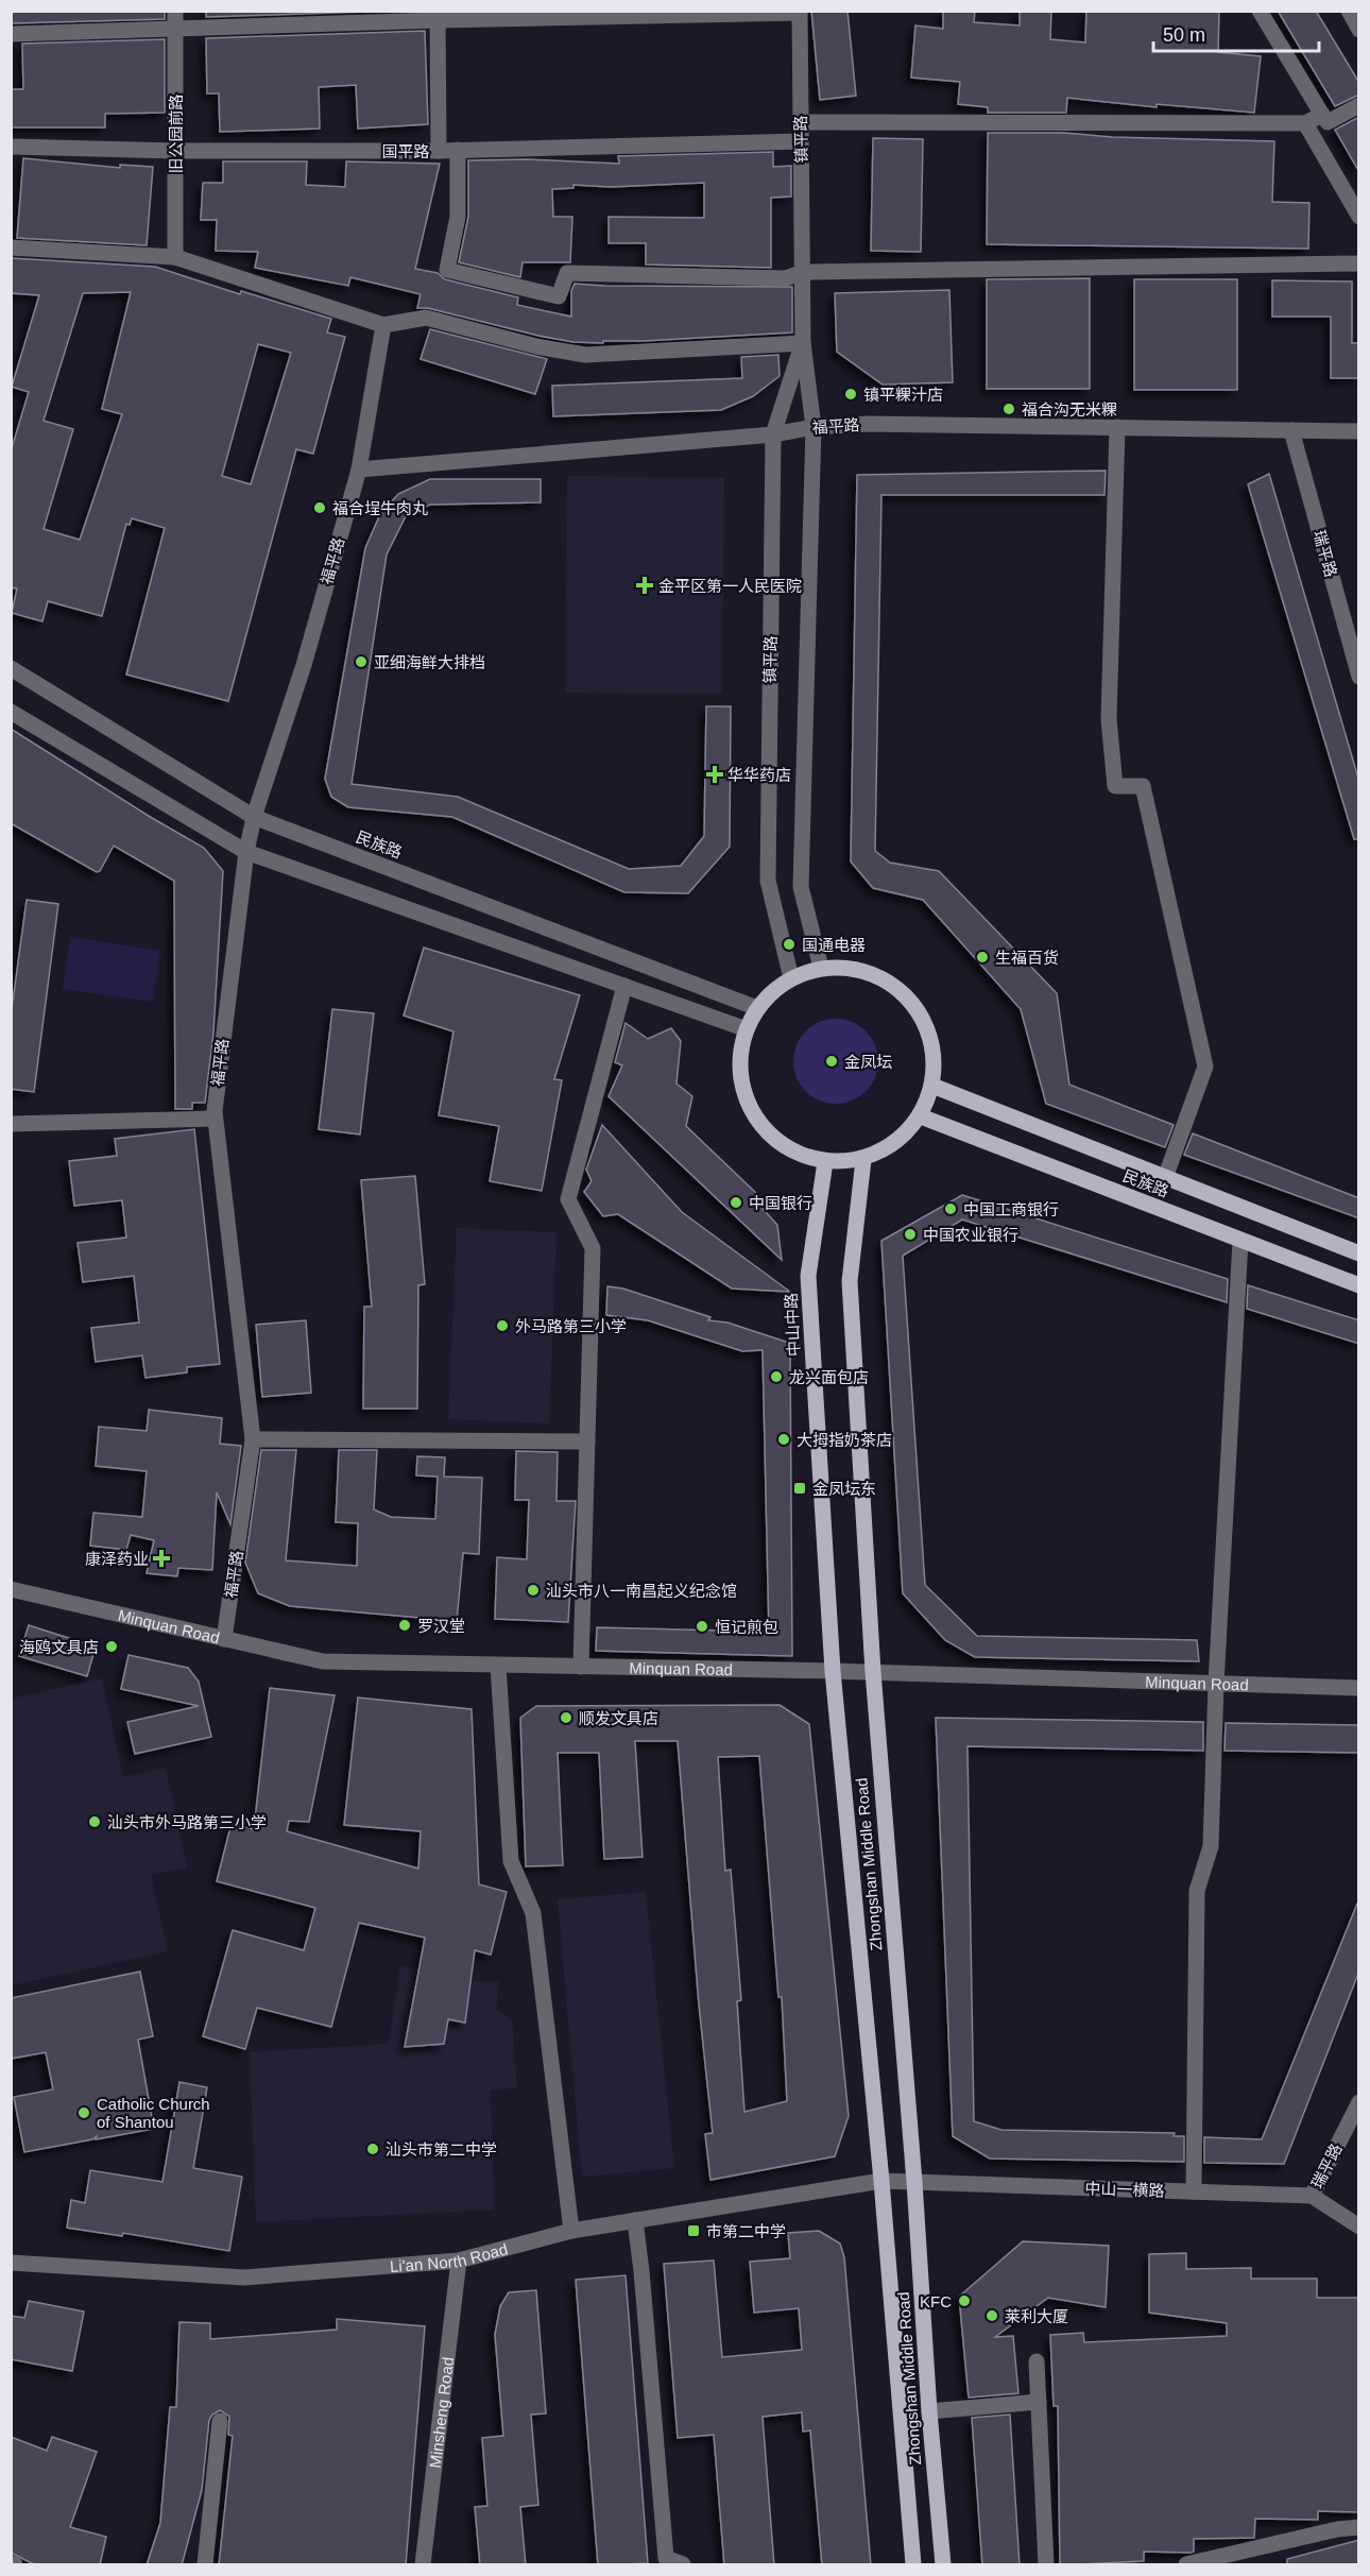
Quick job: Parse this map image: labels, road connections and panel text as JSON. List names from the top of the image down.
{
  "streets": {
    "main road": ["民族路", "中山中路", "Zhongshan Middle Road"],
    "street": [
      "旧公园前路",
      "镇平路",
      "国平路",
      "福平路",
      "瑞平路",
      "Minquan Road",
      "中山一横路",
      "Li'an North Road",
      "Minsheng Road"
    ]
  },
  "crossings": [
    ["旧公园前路", "国平路"],
    ["镇平路", "国平路"],
    ["镇平路", "福平路"],
    ["镇平路", "民族路"],
    ["镇平路", "中山中路"],
    ["镇平路", "Zhongshan Middle Road"],
    ["福平路", "瑞平路"],
    ["福平路", "民族路"],
    ["福平路", "Minquan Road"],
    ["瑞平路", "中山一横路"],
    ["民族路", "中山中路"],
    ["民族路", "Zhongshan Middle Road"],
    ["中山中路", "Minquan Road"],
    ["中山中路", "Zhongshan Middle Road"],
    ["Minquan Road", "Zhongshan Middle Road"],
    ["Zhongshan Middle Road", "中山一横路"],
    ["Zhongshan Middle Road", "Li'an North Road"],
    ["中山一横路", "Li'an North Road"],
    ["Li'an North Road", "Minsheng Road"]
  ],
  "places": {
    "other": [
      "镇平粿汁店",
      "福合沟无米粿",
      "福合埕牛肉丸",
      "亚细海鲜大排档",
      "国通电器",
      "生福百货",
      "金凤坛",
      "中国银行",
      "中国工商银行",
      "中国农业银行",
      "外马路第三小学",
      "龙兴面包店",
      "大拇指奶茶店",
      "汕头市八一南昌起义纪念馆",
      "罗汉堂",
      "恒记煎包",
      "海鸥文具店",
      "顺发文具店",
      "汕头市外马路第三小学",
      "Catholic Church of Shantou",
      "汕头市第二中学",
      "KFC",
      "莱利大厦"
    ],
    "health": ["金平区第一人民医院", "华华药店", "康泽药业"],
    "transit": ["金凤坛东", "市第二中学"]
  },
  "scale_bar": "50 m"
}
